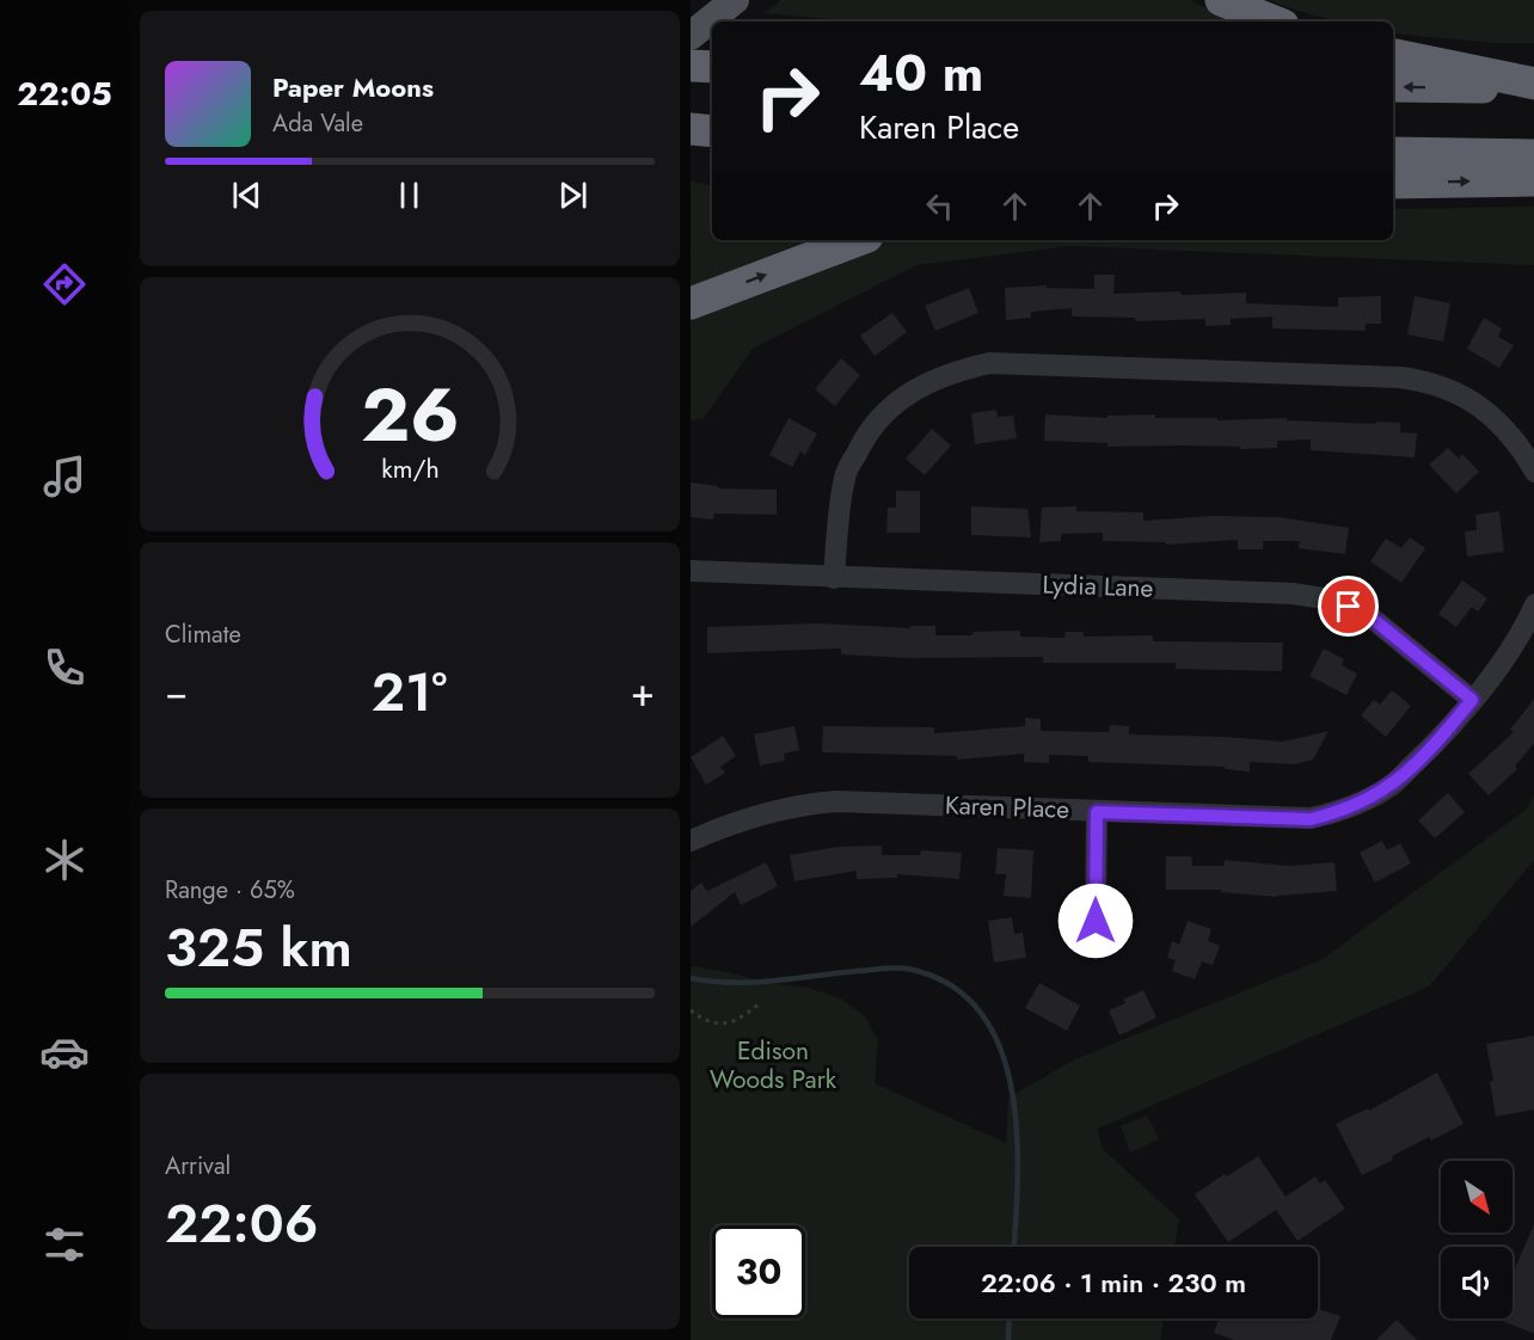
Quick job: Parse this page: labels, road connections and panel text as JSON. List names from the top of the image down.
{
  "streets": {
    "street": ["Lydia Lane", "Karen Place"]
  },
  "crossings": [
    ["Lydia Lane", "Karen Place"]
  ],
  "parks": ["Edison Woods Park"],
  "north": "bottom right",
  "page": {
    "tabs": "22:05",
    "turn": ["40 m", "Karen Place"],
    "song": ["Paper Moons", "Ada Vale"],
    "tile": [
      "Climate",
      ["Range · 65%", "325 km"],
      ["Arrival", "22:06"]
    ],
    "heat": ["−", "21°", "+"],
    "limit": "30",
    "trip": "22:06 · 1 min · 230 m",
    "gauge": ["26", "km/h"]
  }
}
